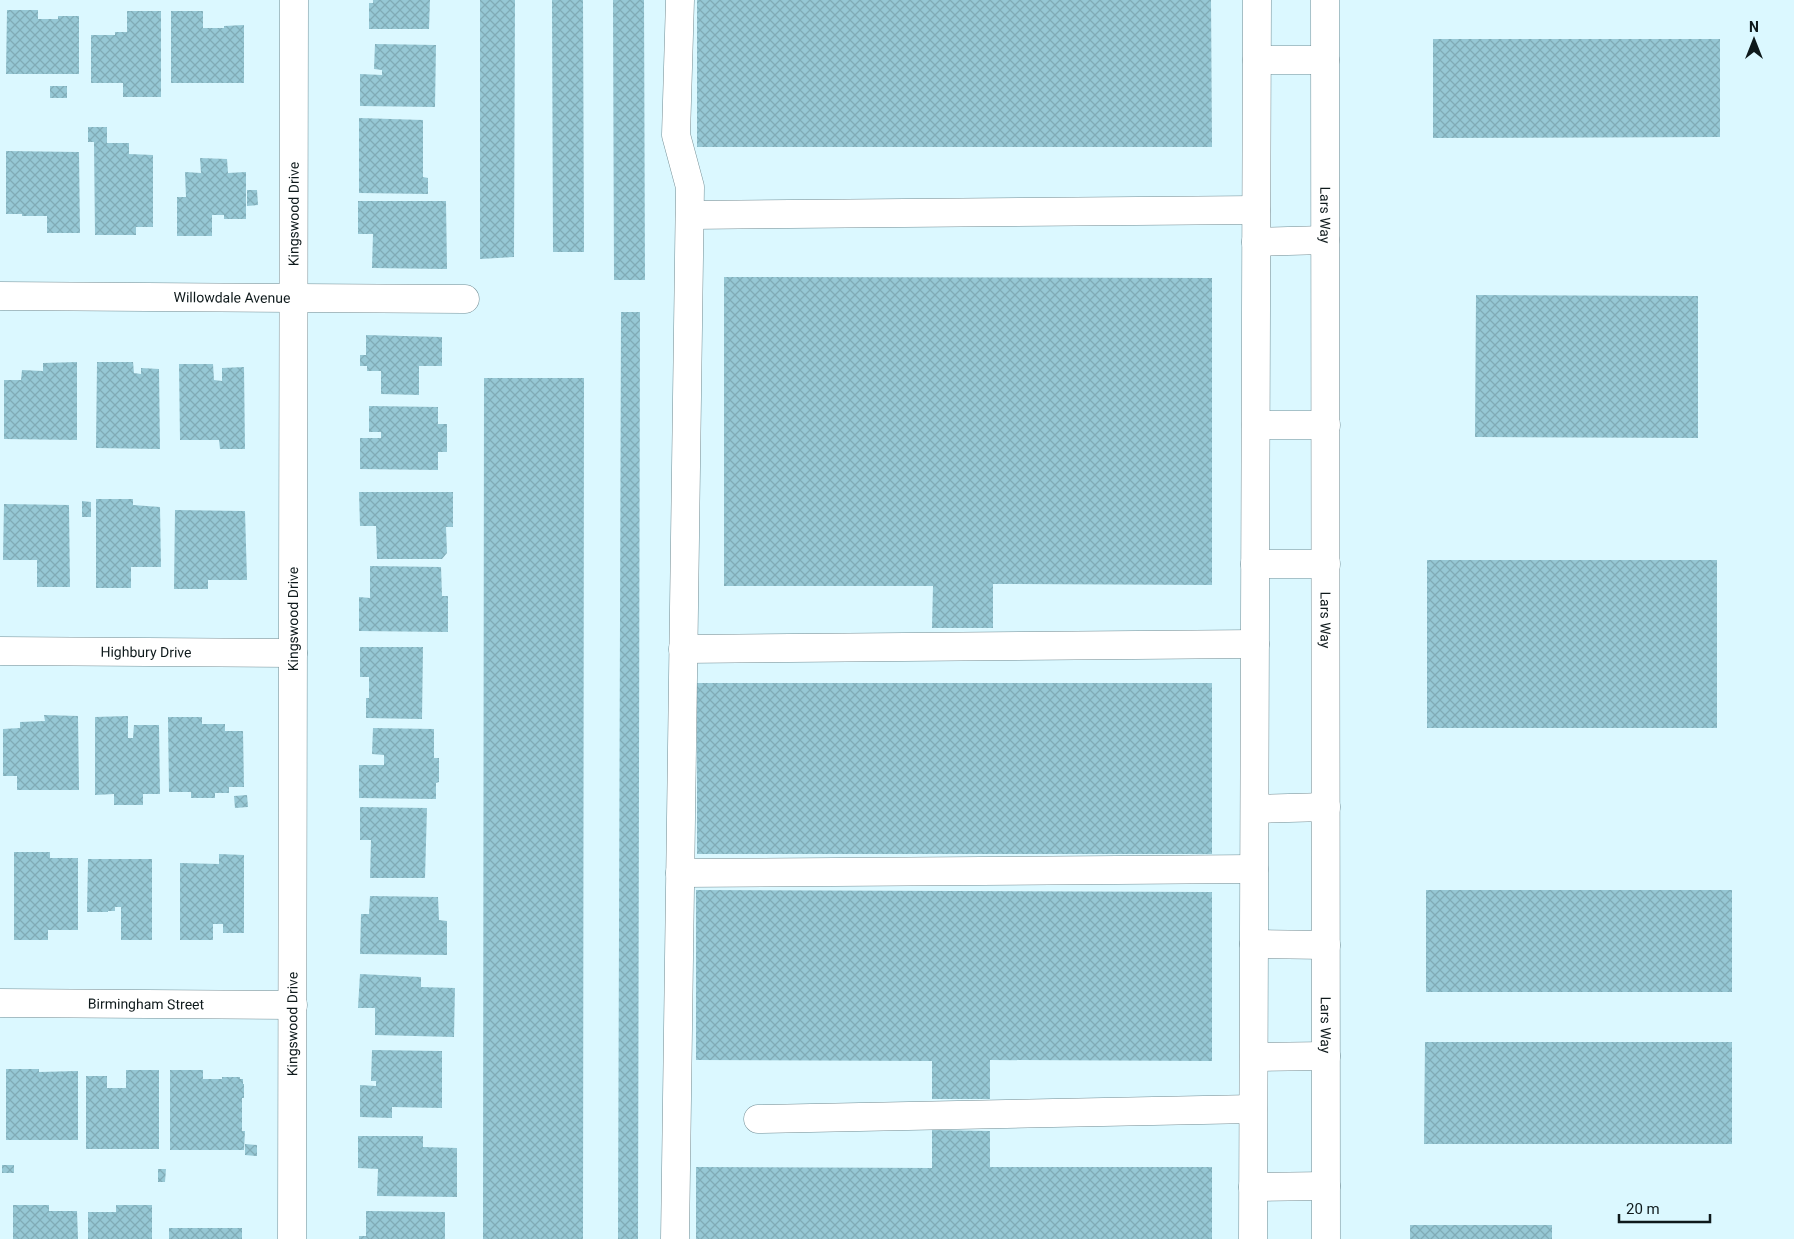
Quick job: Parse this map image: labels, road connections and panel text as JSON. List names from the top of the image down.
{
  "streets": {
    "street": [
      "Kingswood Drive",
      "Lars Way",
      "Willowdale Avenue",
      "Highbury Drive",
      "Birmingham Street"
    ]
  },
  "crossings": [
    ["Kingswood Drive", "Willowdale Avenue"],
    ["Kingswood Drive", "Highbury Drive"],
    ["Kingswood Drive", "Birmingham Street"]
  ],
  "scale_bar": "20 m",
  "north": "top"
}
